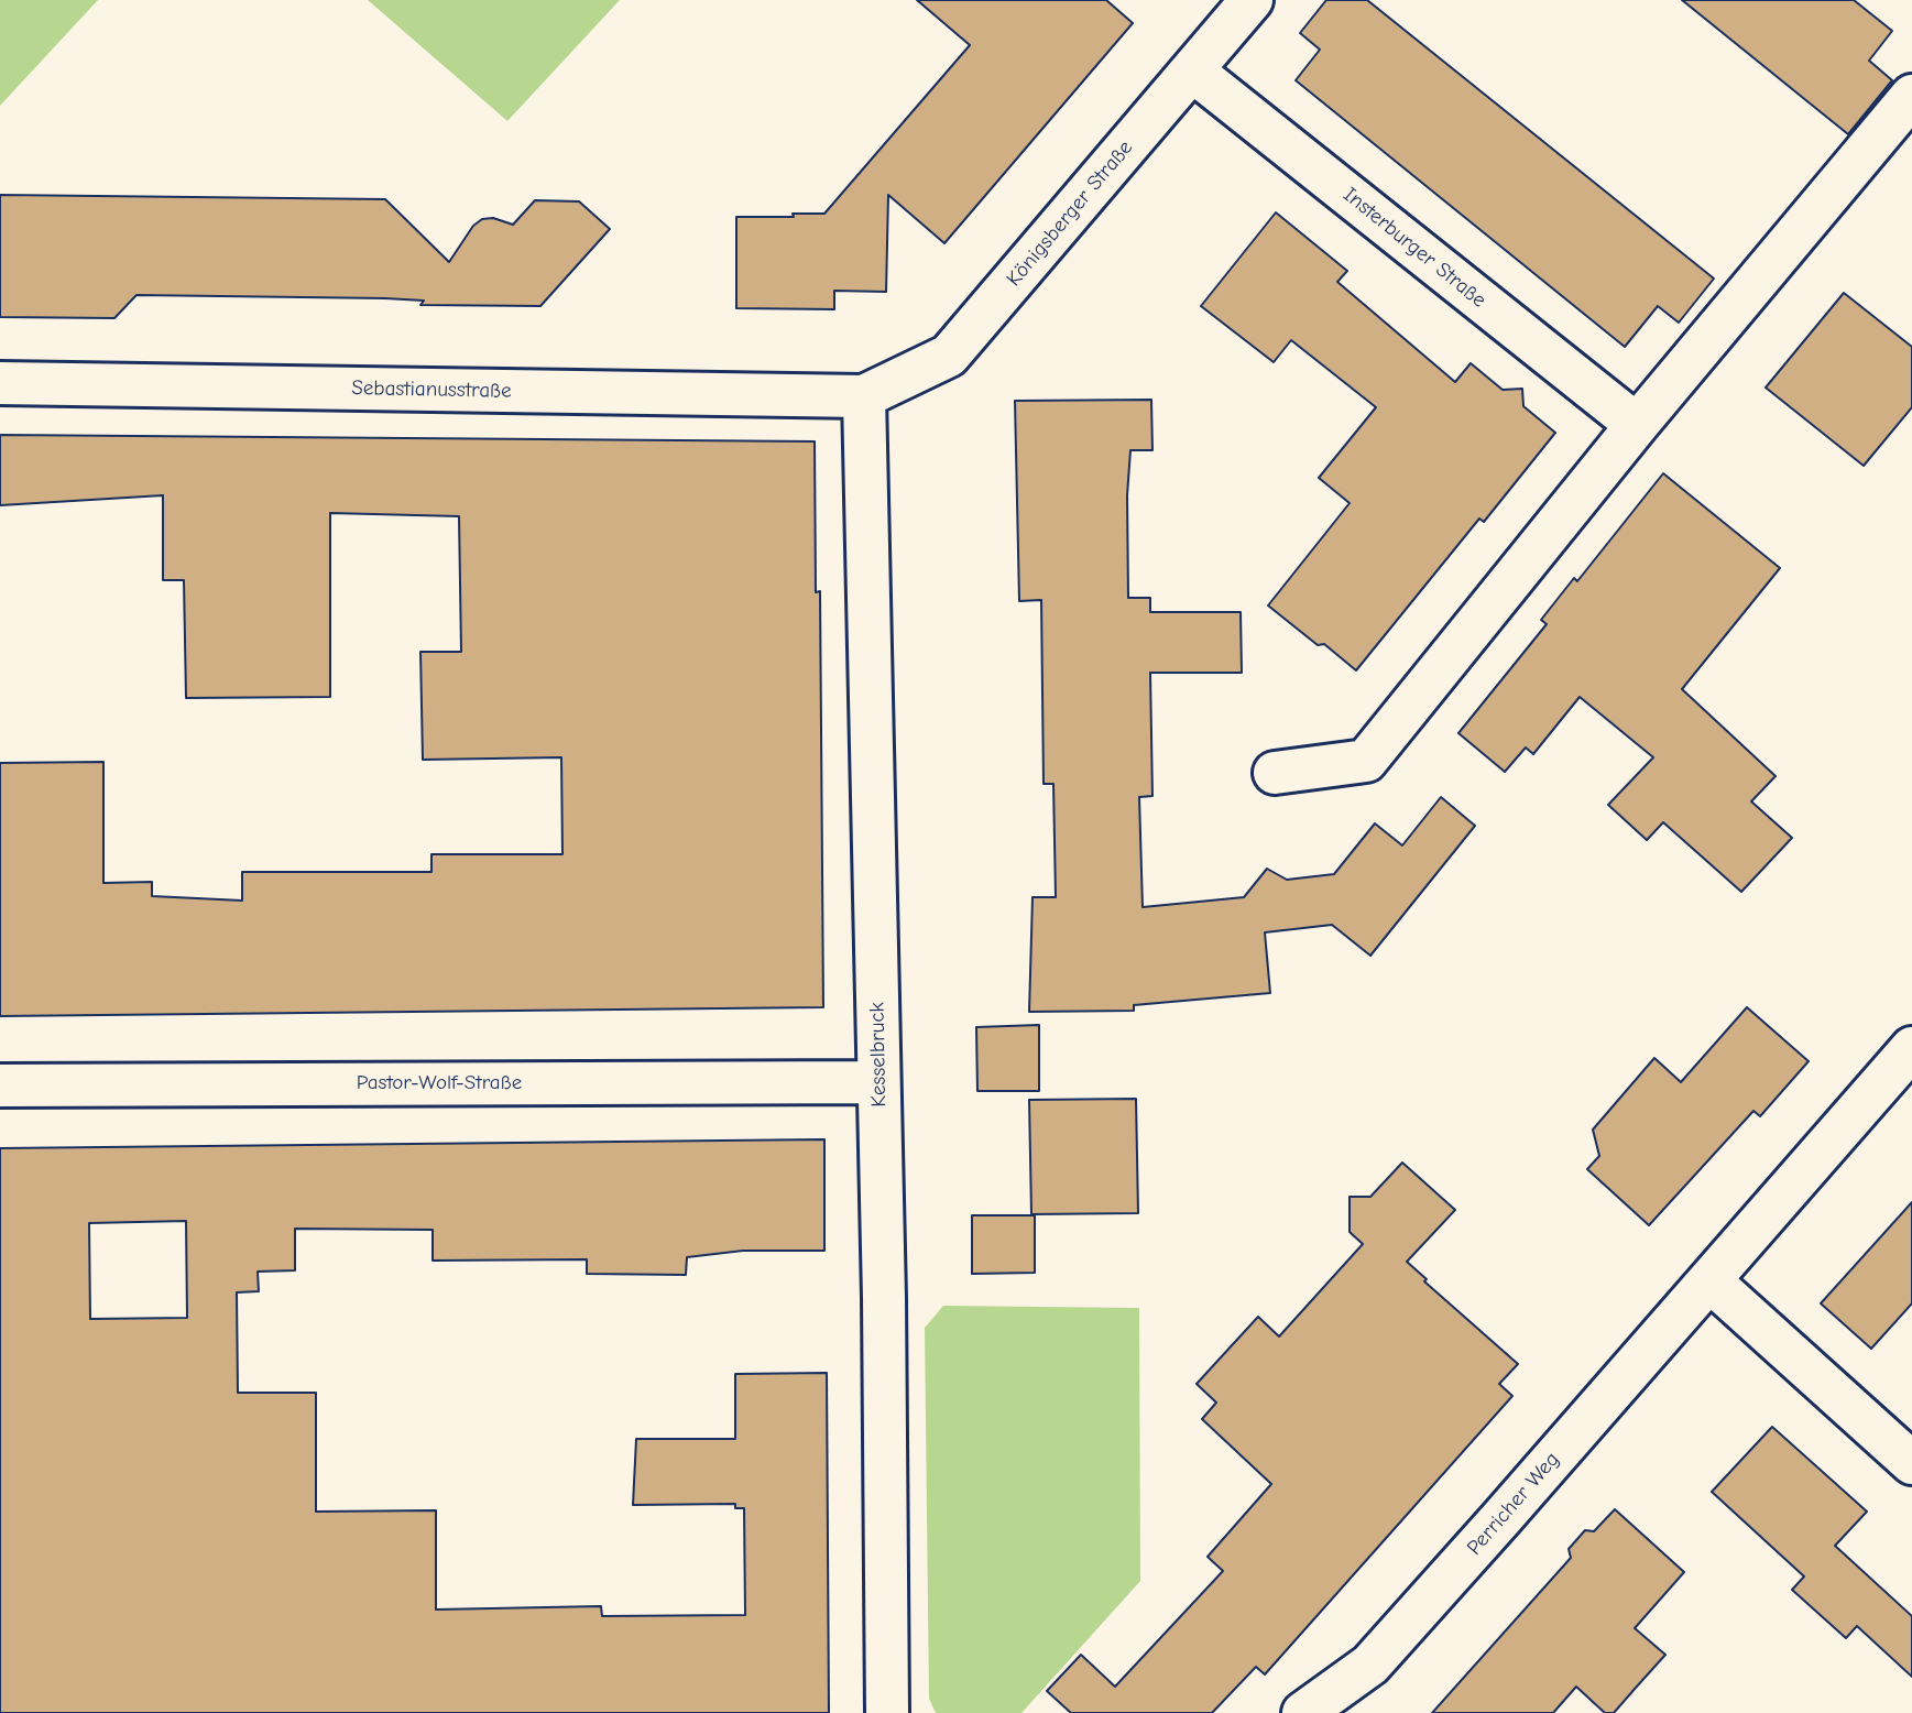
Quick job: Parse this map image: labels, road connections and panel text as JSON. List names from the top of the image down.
{
  "streets": {
    "street": [
      "Königsberger Straße",
      "Insterburger Straße",
      "Sebastianusstraße",
      "Kesselbruck",
      "Pastor-Wolf-Straße",
      "Perricher Weg"
    ]
  },
  "crossings": [
    ["Königsberger Straße", "Insterburger Straße"],
    ["Königsberger Straße", "Sebastianusstraße"],
    ["Königsberger Straße", "Kesselbruck"],
    ["Sebastianusstraße", "Kesselbruck"],
    ["Kesselbruck", "Pastor-Wolf-Straße"]
  ]
}
